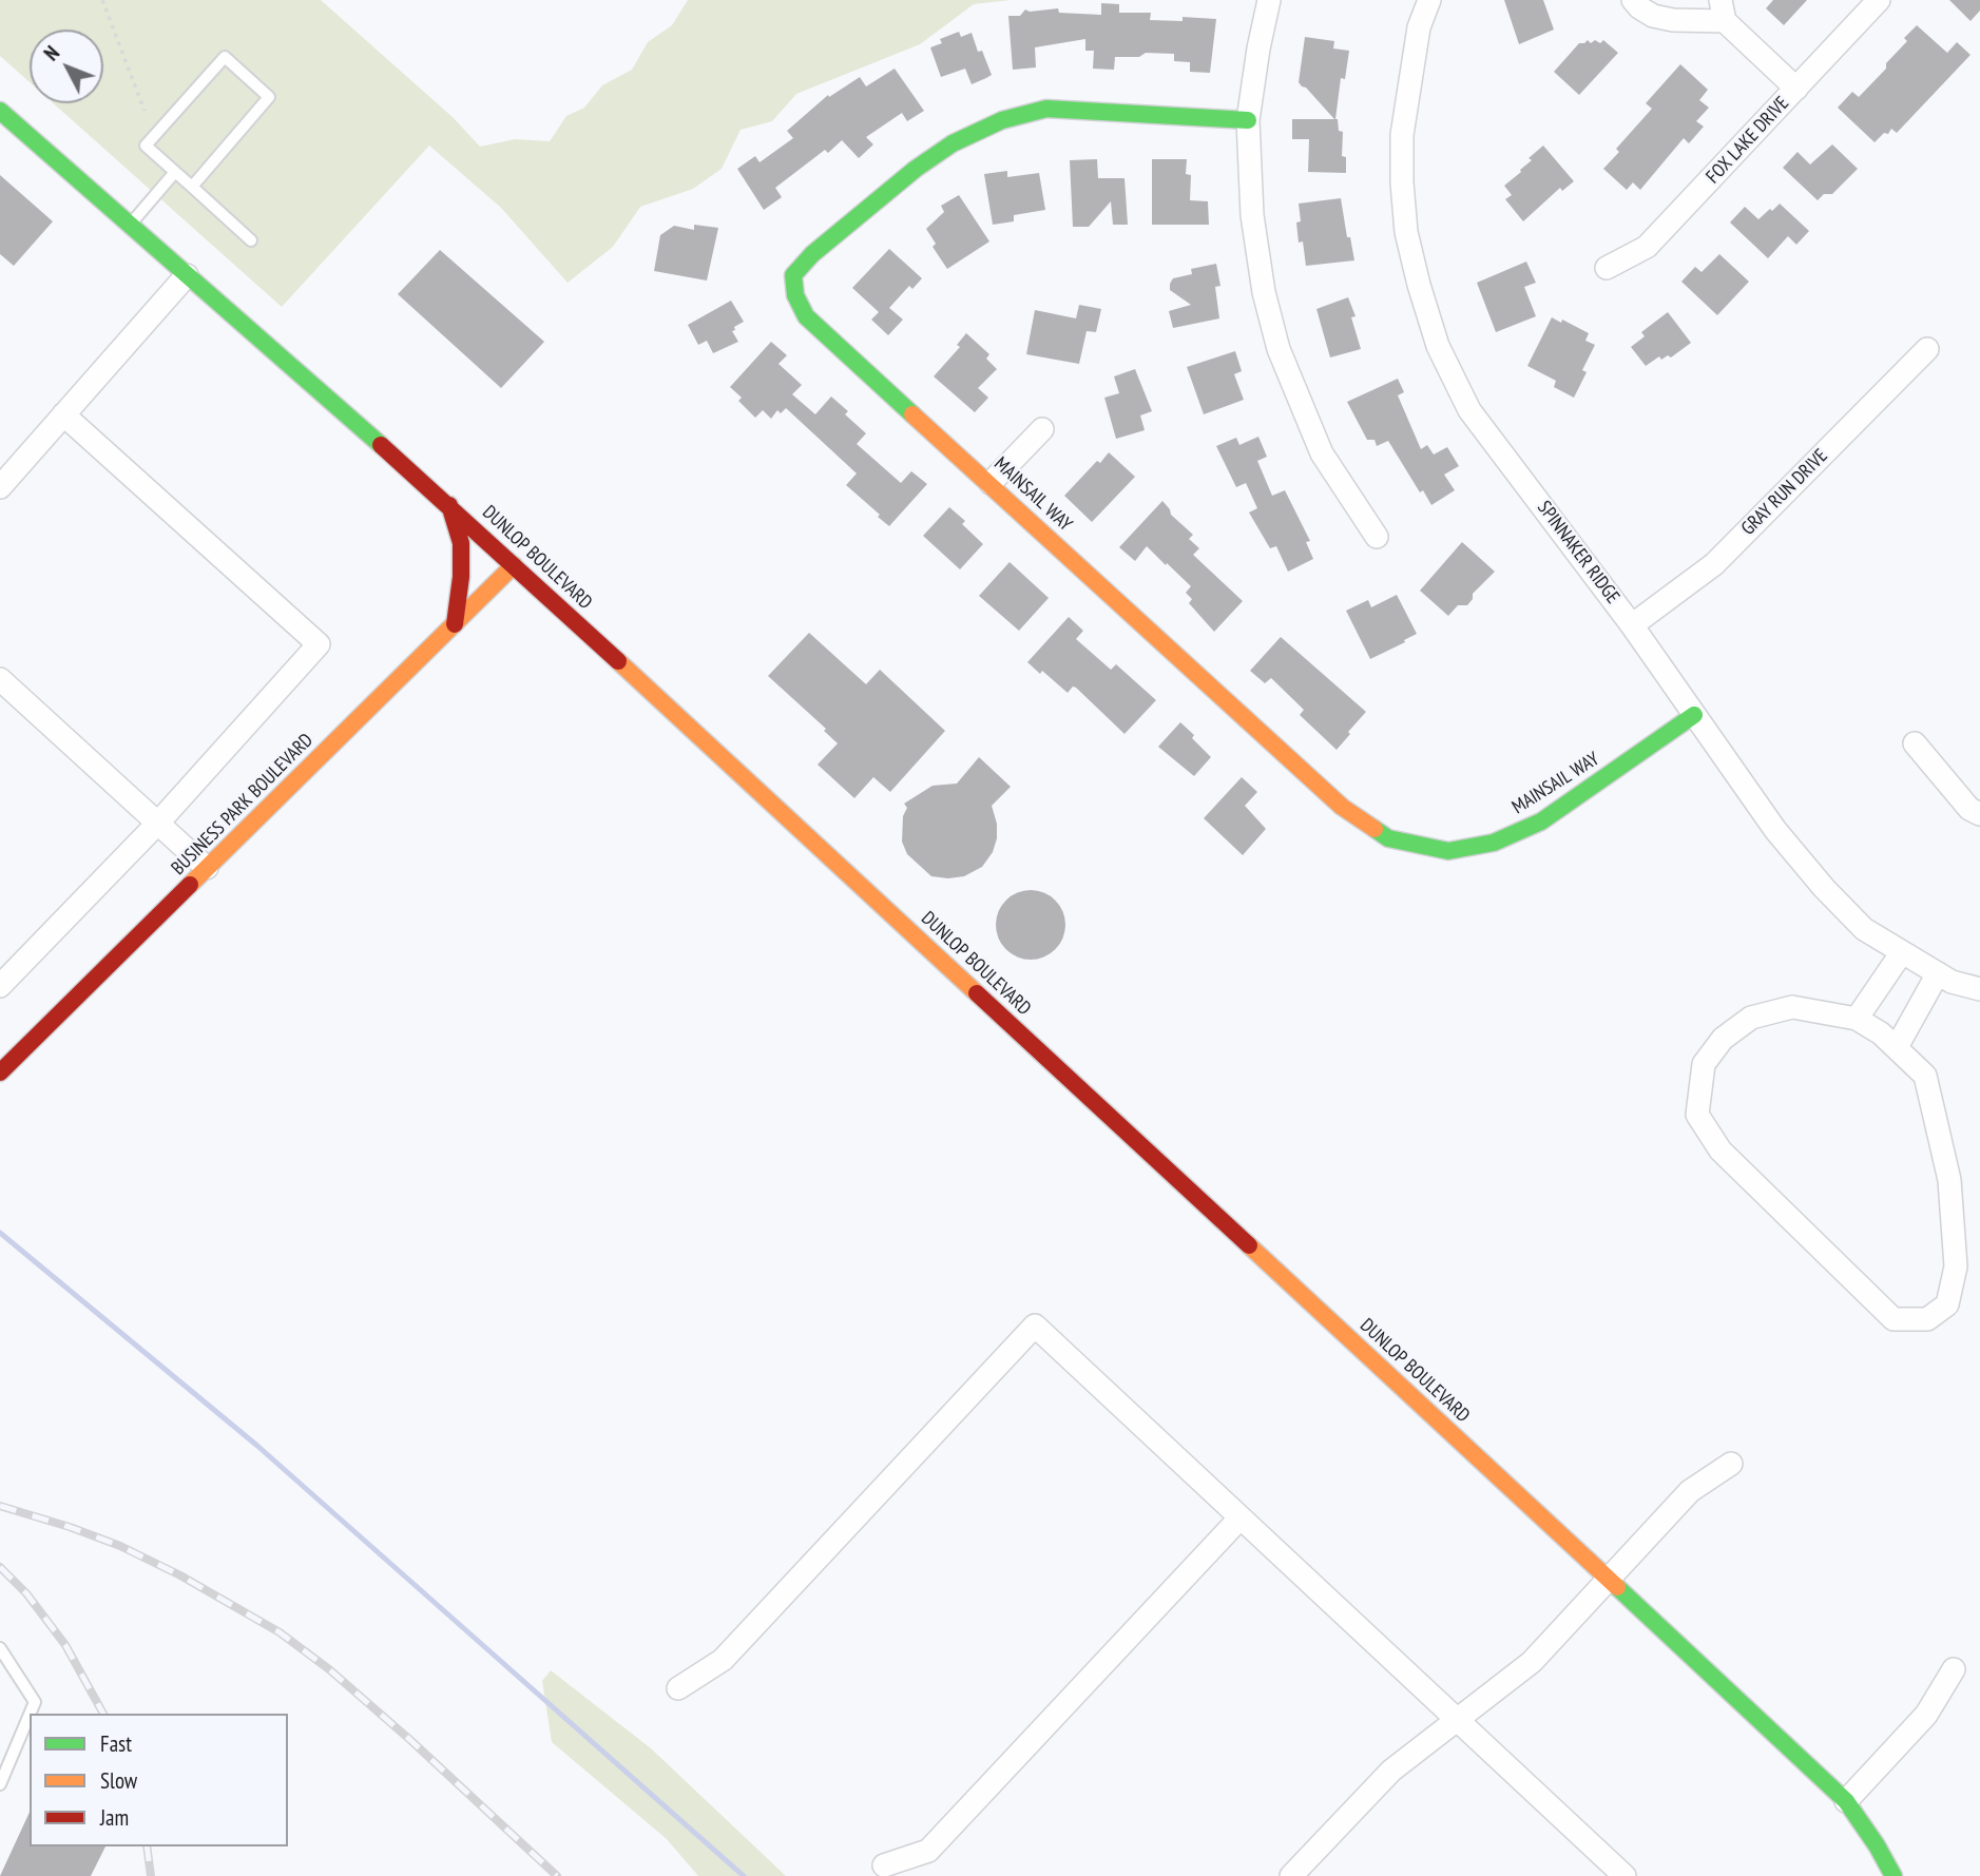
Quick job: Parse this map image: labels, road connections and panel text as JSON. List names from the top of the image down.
{
  "streets": {
    "street": [
      "FOX LAKE DRIVE",
      "GRAY RUN DRIVE",
      "MAINSAIL WAY",
      "SPINNAKER RIDGE",
      "DUNLOP BOULEVARD",
      "BUSINESS PARK BOULEVARD"
    ]
  },
  "crossings": [
    ["GRAY RUN DRIVE", "SPINNAKER RIDGE"],
    ["MAINSAIL WAY", "SPINNAKER RIDGE"],
    ["DUNLOP BOULEVARD", "BUSINESS PARK BOULEVARD"]
  ],
  "legend": ["Fast", "Slow", "Jam"],
  "north": "top left"
}
